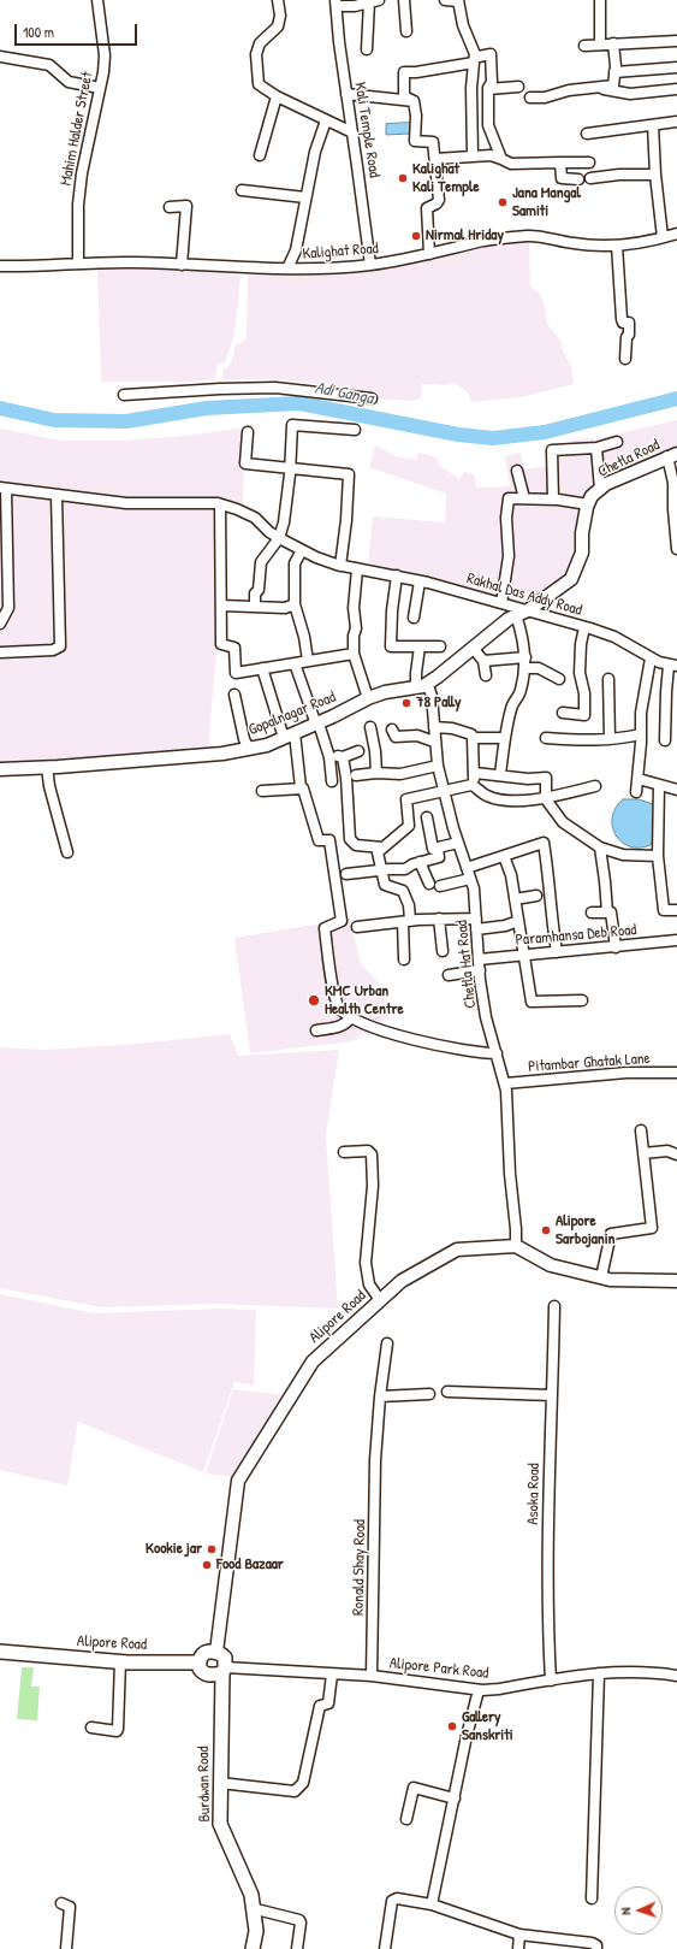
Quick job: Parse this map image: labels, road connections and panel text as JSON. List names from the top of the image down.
{
  "streets": {
    "highway": ["Alipore Road", "Burdwan Road"],
    "main road": ["Chetla Road", "Gopalnagar Road"],
    "street": [
      "Mahim Halder Street",
      "Kali Temple Road",
      "Kalighat Road",
      "Rakhal Das Addy Road",
      "Paramhansa Deb Road",
      "Chetla Hat Road",
      "Pitambar Ghatak Lane",
      "Asoka Road",
      "Ronald Shay Road",
      "Alipore Park Road"
    ]
  },
  "crossings": [
    ["Mahim Halder Street", "Kalighat Road"],
    ["Kali Temple Road", "Kalighat Road"],
    ["Rakhal Das Addy Road", "Gopalnagar Road"],
    ["Gopalnagar Road", "Chetla Hat Road"],
    ["Paramhansa Deb Road", "Chetla Hat Road"],
    ["Chetla Hat Road", "Pitambar Ghatak Lane"],
    ["Chetla Hat Road", "Alipore Road"],
    ["Alipore Road", "Alipore Park Road"],
    ["Alipore Road", "Burdwan Road"],
    ["Asoka Road", "Alipore Park Road"],
    ["Ronald Shay Road", "Alipore Park Road"],
    ["Alipore Park Road", "Burdwan Road"]
  ],
  "water": ["Adi Ganga"],
  "places": [
    "Kalighat Kali Temple",
    "Jana Mangal Samiti",
    "Nirmal Hriday",
    "78 Pally",
    "KMC Urban Health Centre",
    "Alipore Sarbojanin",
    "Kookie jar",
    "Food Bazaar",
    "Gallery Sanskriti"
  ],
  "scale_bar": "100 m",
  "north": "left"
}
